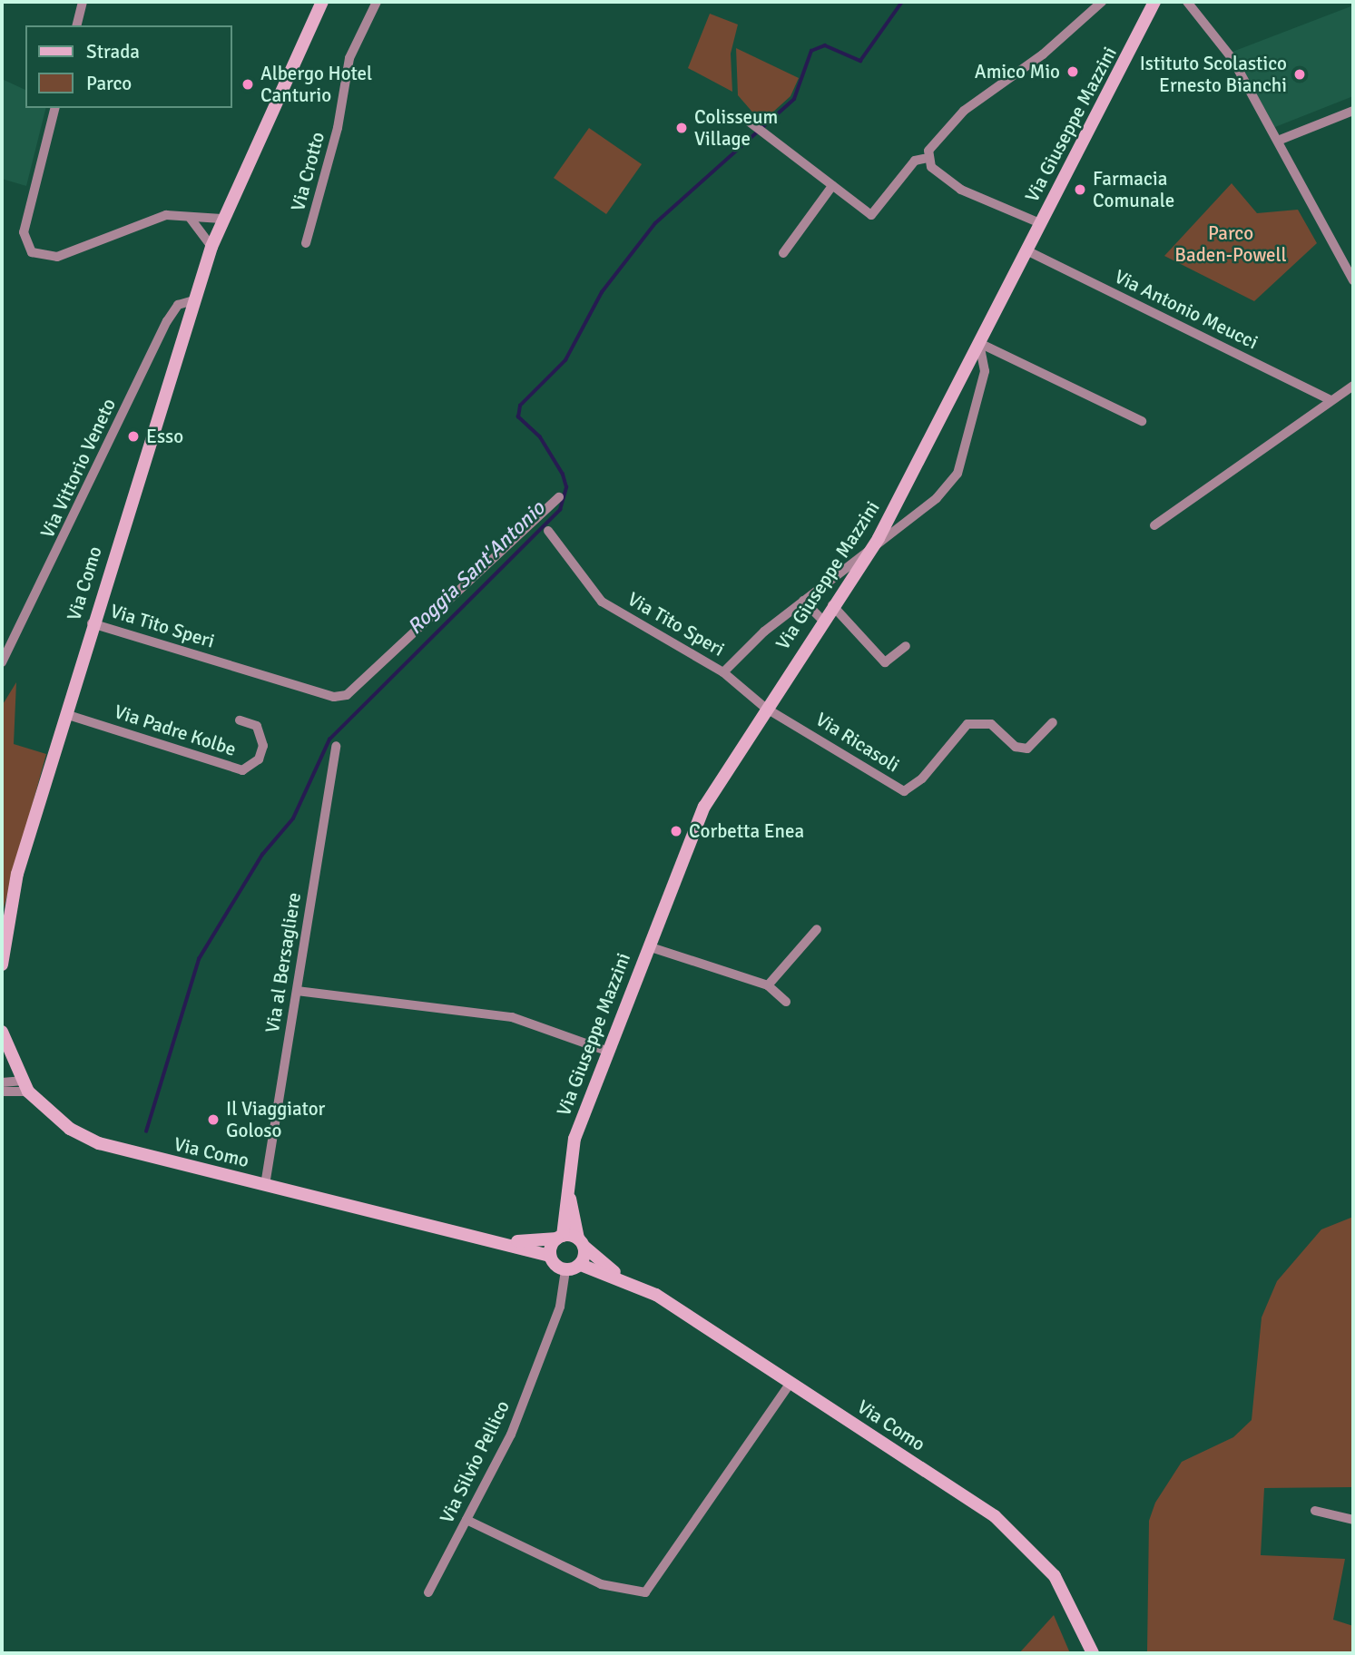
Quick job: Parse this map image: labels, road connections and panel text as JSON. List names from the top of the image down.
{
  "streets": {
    "main road": ["Via Giuseppe Mazzini", "Via Como"],
    "street": [
      "Via Crotto",
      "Via Antonio Meucci",
      "Via Vittorio Veneto",
      "Via Tito Speri",
      "Via Padre Kolbe",
      "Via Ricasoli",
      "Via al Bersagliere",
      "Via Silvio Pellico"
    ]
  },
  "crossings": [
    ["Via Giuseppe Mazzini", "Via Antonio Meucci"],
    ["Via Giuseppe Mazzini", "Via Como"],
    ["Via Giuseppe Mazzini", "Via Tito Speri"],
    ["Via Giuseppe Mazzini", "Via Ricasoli"],
    ["Via Vittorio Veneto", "Via Como"],
    ["Via Como", "Via Tito Speri"],
    ["Via Como", "Via Padre Kolbe"],
    ["Via Como", "Via al Bersagliere"],
    ["Via Tito Speri", "Via Ricasoli"]
  ],
  "water": ["Roggia Sant'Antonio"],
  "parks": ["Parco Baden-Powell"],
  "places": [
    "Amico Mio",
    "Istituto Scolastico Ernesto Bianchi",
    "Albergo Hotel Canturio",
    "Colisseum Village",
    "Farmacia Comunale",
    "Esso",
    "Corbetta Enea",
    "Il Viaggiator Goloso"
  ],
  "legend": ["Strada", "Parco"]
}
